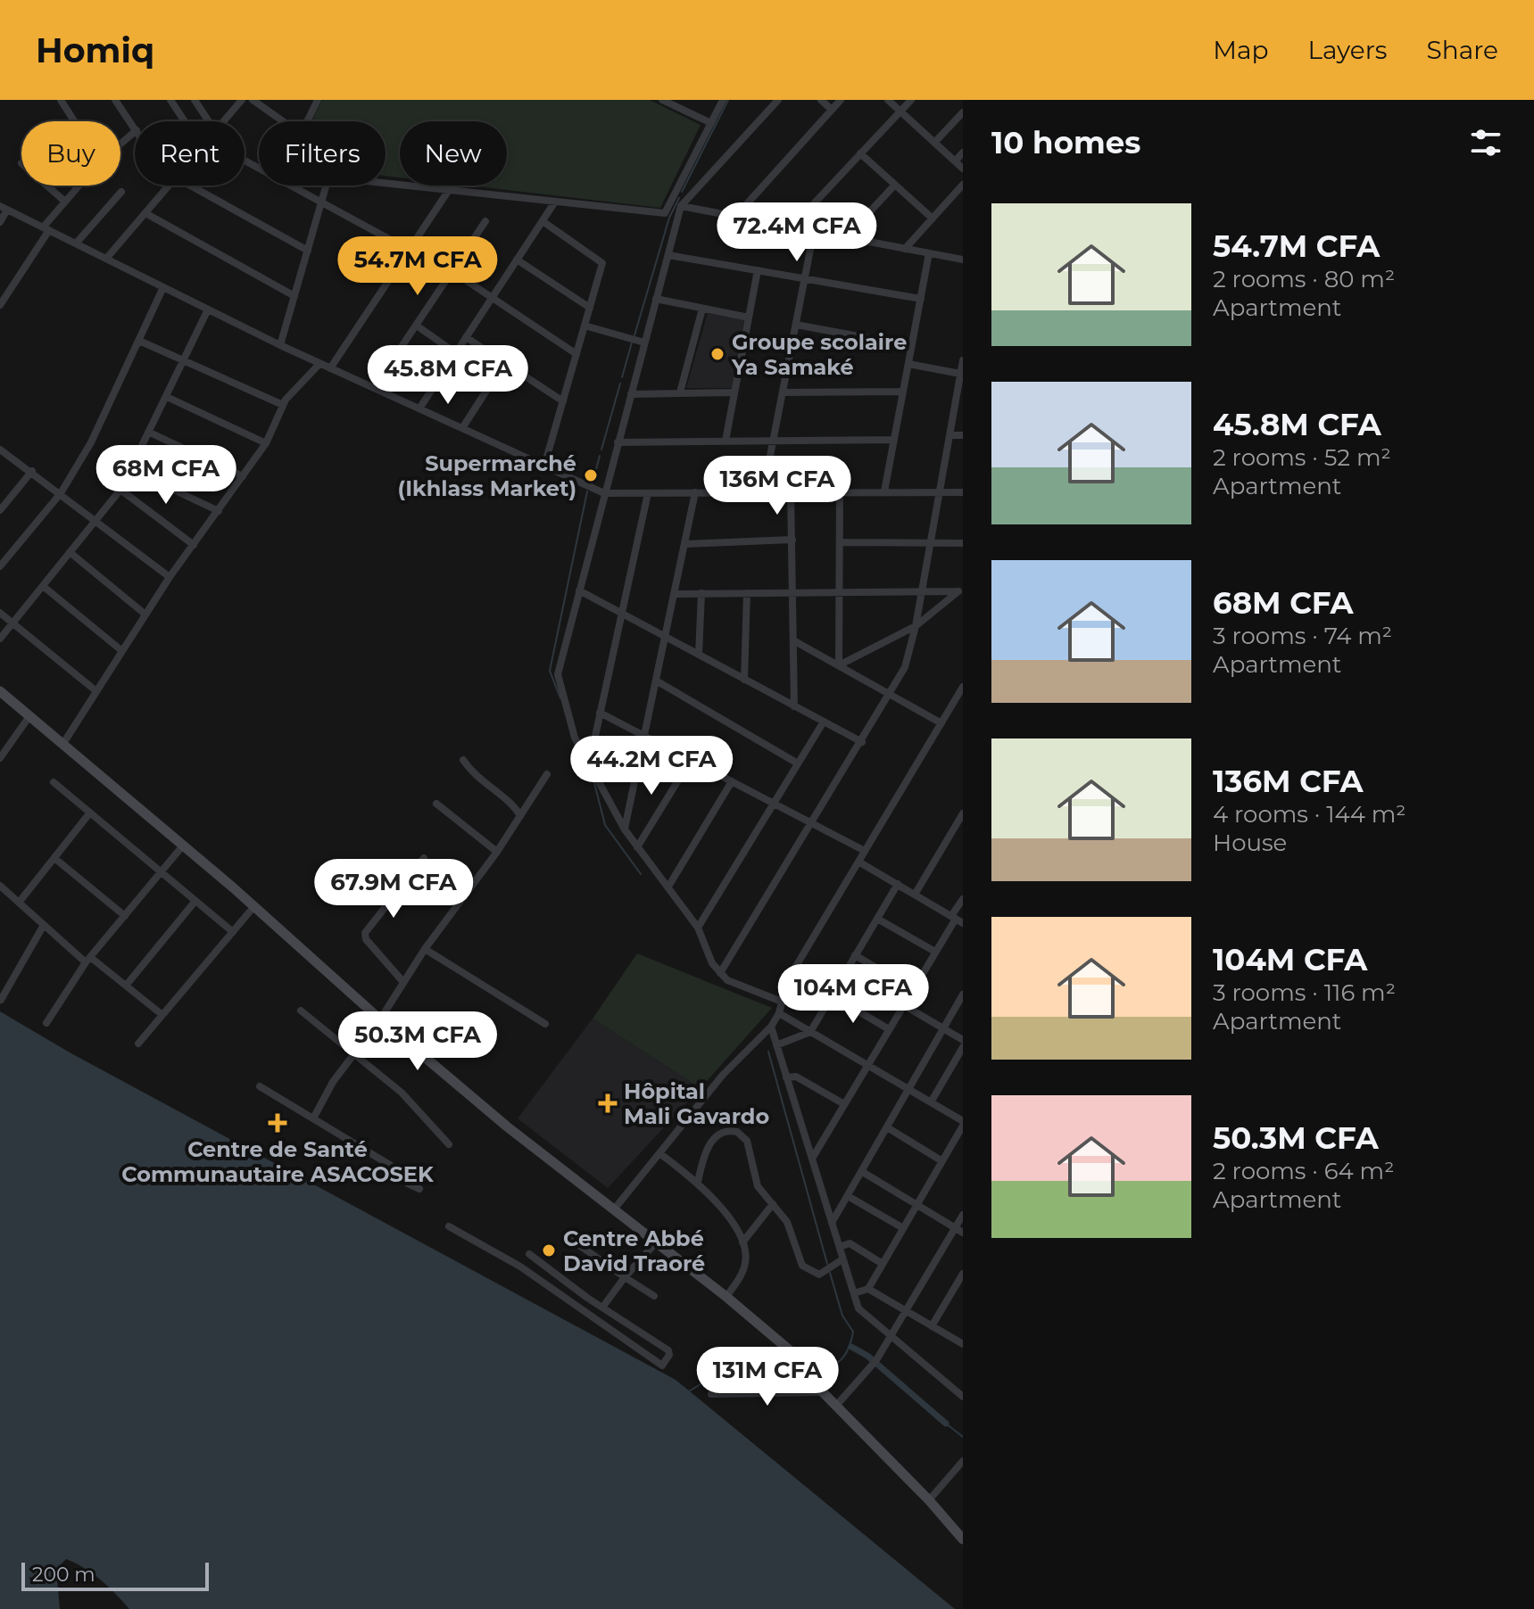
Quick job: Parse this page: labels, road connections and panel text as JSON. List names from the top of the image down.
{
  "places": {
    "other": ["Groupe scolaire Ya Samaké", "Supermarché (Ikhlass Market)", "Centre Abbé David Traoré"],
    "health": ["Hôpital Mali Gavardo", "Centre de Santé Communautaire ASACOSEK"]
  },
  "scale_bar": "200 m",
  "page": {
    "header": "Homiq",
    "nav": ["Map", "Layers", "Share"],
    "heading": "10 homes",
    "chip": [
      "Buy",
      "Rent",
      "Filters",
      "New"
    ],
    "list": [
      {
        "name": "54.7M CFA",
        "note": "2 rooms · 80 m² · Apartment"
      },
      {
        "name": "45.8M CFA",
        "note": "2 rooms · 52 m² · Apartment"
      },
      {
        "name": "68M CFA",
        "note": "3 rooms · 74 m² · Apartment"
      },
      {
        "name": "136M CFA",
        "note": "4 rooms · 144 m² · House"
      },
      {
        "name": "104M CFA",
        "note": "3 rooms · 116 m² · Apartment"
      },
      {
        "name": "50.3M CFA",
        "note": "2 rooms · 64 m² · Apartment"
      }
    ],
    "price": [
      "72.4M CFA",
      "54.7M CFA",
      "45.8M CFA",
      "68M CFA",
      "136M CFA",
      "44.2M CFA",
      "67.9M CFA",
      "104M CFA",
      "50.3M CFA",
      "131M CFA"
    ],
    "scale": "200 m"
  }
}
